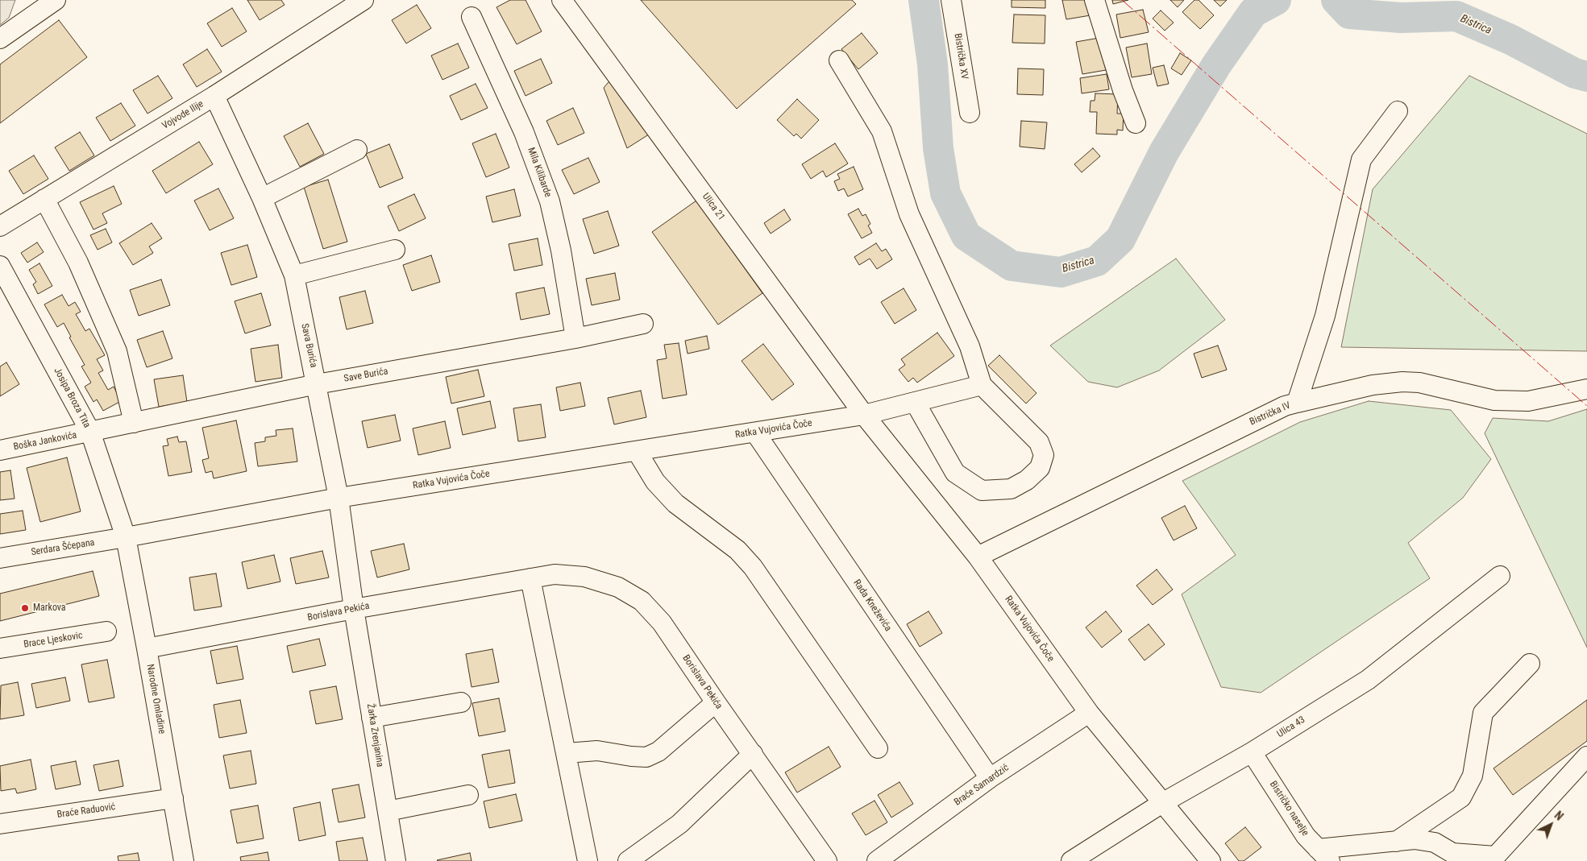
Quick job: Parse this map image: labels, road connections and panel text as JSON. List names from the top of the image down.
{
  "streets": {
    "street": [
      "Bistrička XV",
      "Vojvode Ilije",
      "Mila Kilibarde",
      "Ulica 21",
      "Sava Burića",
      "Save Burića",
      "Josipa Broza Tita",
      "Bistrička IV",
      "Ratka Vujovića Čoče",
      "Boška Jankovića",
      "Serdara Šćepana",
      "Rada Kneževića",
      "Borislava Pekića",
      "Brace Ljeskovic",
      "Narodne Omladine",
      "Ulica 43",
      "Žarka Zrenjanina",
      "Braće Samardzić",
      "Bistričko naselje",
      "Braće Raduović"
    ]
  },
  "crossings": [
    ["Vojvode Ilije", "Sava Burića"],
    ["Mila Kilibarde", "Save Burića"],
    ["Ulica 21", "Ratka Vujovića Čoče"],
    ["Sava Burića", "Save Burića"],
    ["Sava Burića", "Ratka Vujovića Čoče"],
    ["Sava Burića", "Borislava Pekića"],
    ["Sava Burića", "Žarka Zrenjanina"],
    ["Save Burića", "Josipa Broza Tita"],
    ["Save Burića", "Boška Jankovića"],
    ["Josipa Broza Tita", "Ratka Vujovića Čoče"],
    ["Josipa Broza Tita", "Boška Jankovića"],
    ["Josipa Broza Tita", "Serdara Šćepana"],
    ["Josipa Broza Tita", "Narodne Omladine"],
    ["Bistrička IV", "Ratka Vujovića Čoče"],
    ["Ratka Vujovića Čoče", "Serdara Šćepana"],
    ["Ratka Vujovića Čoče", "Rada Kneževića"],
    ["Ratka Vujovića Čoče", "Narodne Omladine"],
    ["Ratka Vujovića Čoče", "Ulica 43"],
    ["Ratka Vujovića Čoče", "Braće Samardzić"],
    ["Serdara Šćepana", "Narodne Omladine"],
    ["Rada Kneževića", "Braće Samardzić"],
    ["Borislava Pekića", "Narodne Omladine"],
    ["Borislava Pekića", "Žarka Zrenjanina"],
    ["Narodne Omladine", "Braće Raduović"],
    ["Ulica 43", "Bistričko naselje"]
  ],
  "water": ["Bistrica"],
  "places": ["Markova"],
  "north": "top right"
}
